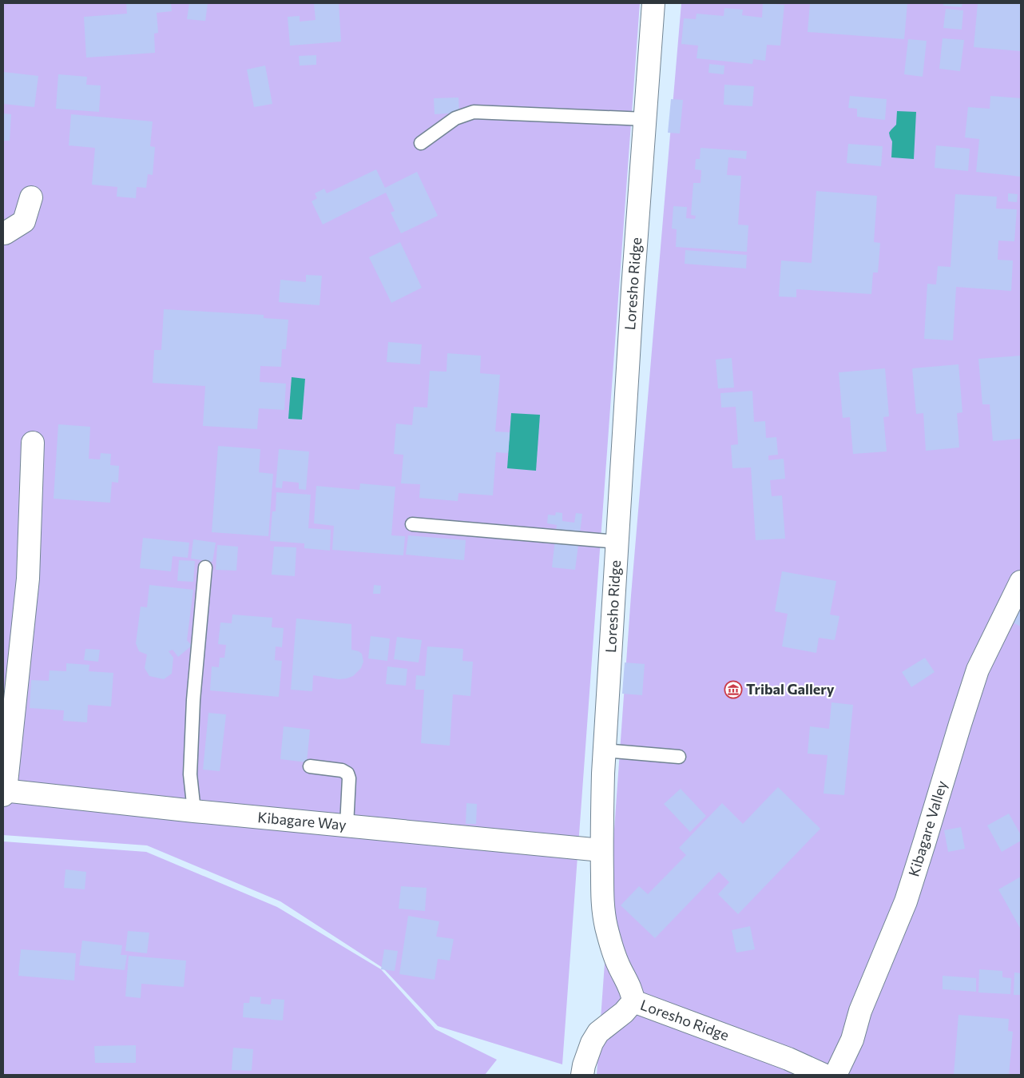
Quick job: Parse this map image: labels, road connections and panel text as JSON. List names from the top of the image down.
{
  "streets": {
    "street": ["Loresho Ridge", "Kibagare Way", "Kibagare Valley"]
  },
  "crossings": [
    ["Loresho Ridge", "Kibagare Way"]
  ],
  "places": {
    "museum": ["Tribal Gallery"]
  }
}
